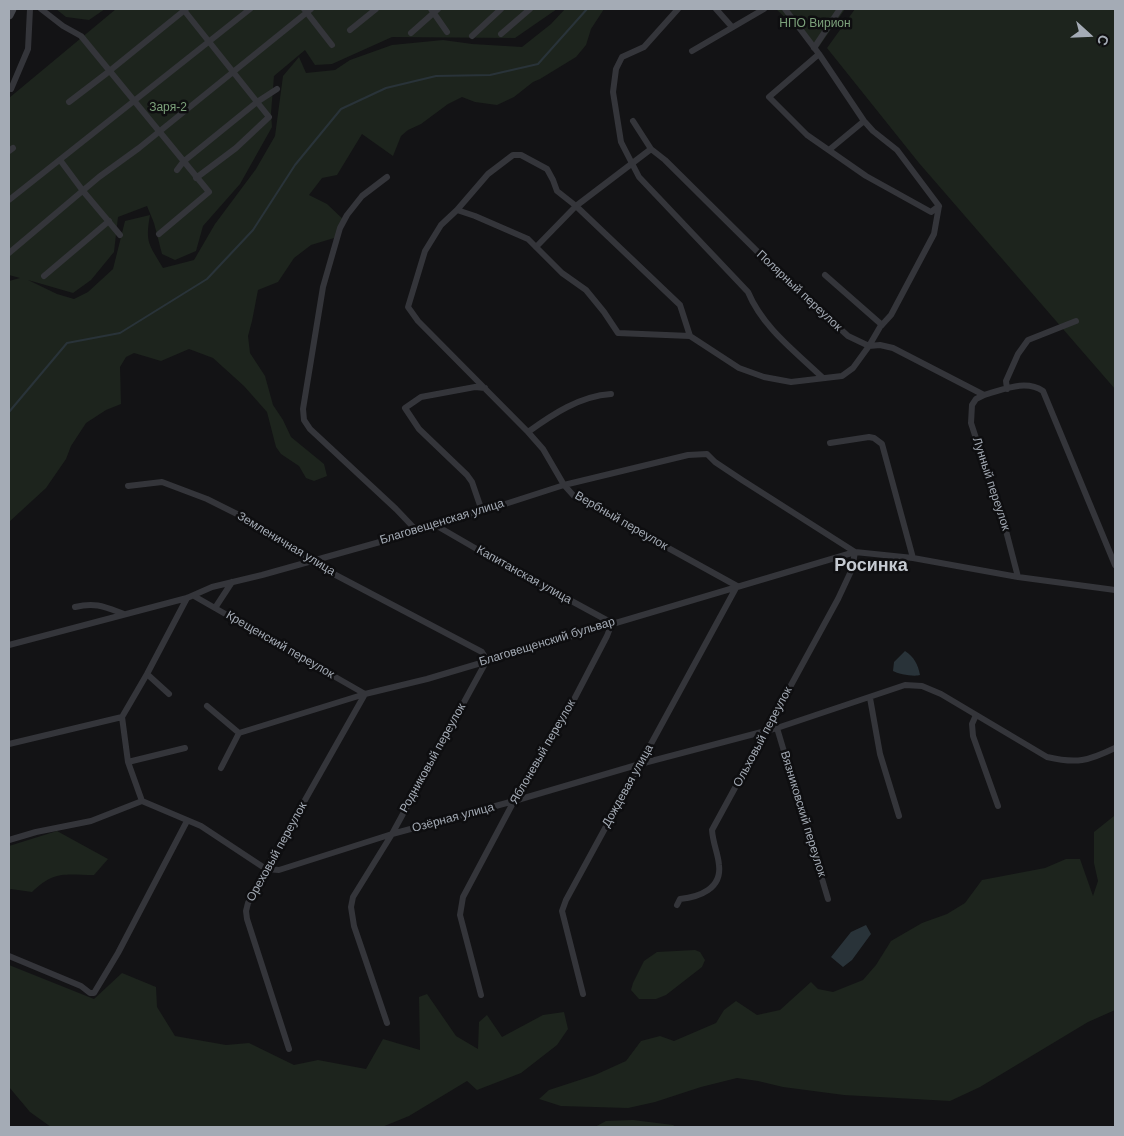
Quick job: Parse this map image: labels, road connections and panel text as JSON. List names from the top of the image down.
{
  "streets": {
    "street": [
      "Полярный переулок",
      "Лунный переулок",
      "Вербный переулок",
      "Благовещенская улица",
      "Земленичная улица",
      "Капитанская улица",
      "Благовещенский бульвар",
      "Крещенский переулок",
      "Ольховый переулок",
      "Яблоневый переулок",
      "Родниковый переулок",
      "Дождевая улица",
      "Вязниковский переулок",
      "Озёрная улица",
      "Ореховый переулок"
    ]
  },
  "crossings": [
    ["Полярный переулок", "Лунный переулок"],
    ["Вербный переулок", "Благовещенская улица"],
    ["Вербный переулок", "Благовещенский бульвар"],
    ["Вербный переулок", "Дождевая улица"],
    ["Благовещенская улица", "Земленичная улица"],
    ["Благовещенская улица", "Капитанская улица"],
    ["Благовещенская улица", "Благовещенский бульвар"],
    ["Благовещенская улица", "Крещенский переулок"],
    ["Благовещенская улица", "Ольховый переулок"],
    ["Земленичная улица", "Благовещенский бульвар"],
    ["Земленичная улица", "Родниковый переулок"],
    ["Капитанская улица", "Благовещенский бульвар"],
    ["Капитанская улица", "Яблоневый переулок"],
    ["Благовещенский бульвар", "Крещенский переулок"],
    ["Благовещенский бульвар", "Ольховый переулок"],
    ["Благовещенский бульвар", "Яблоневый переулок"],
    ["Благовещенский бульвар", "Родниковый переулок"],
    ["Благовещенский бульвар", "Дождевая улица"],
    ["Благовещенский бульвар", "Ореховый переулок"],
    ["Крещенский переулок", "Ореховый переулок"],
    ["Ольховый переулок", "Озёрная улица"],
    ["Яблоневый переулок", "Озёрная улица"],
    ["Родниковый переулок", "Озёрная улица"],
    ["Дождевая улица", "Озёрная улица"],
    ["Вязниковский переулок", "Озёрная улица"],
    ["Озёрная улица", "Ореховый переулок"]
  ],
  "districts": ["Росинка"],
  "parks": ["НПО Вирион", "Заря-2"],
  "north": "right"
}
